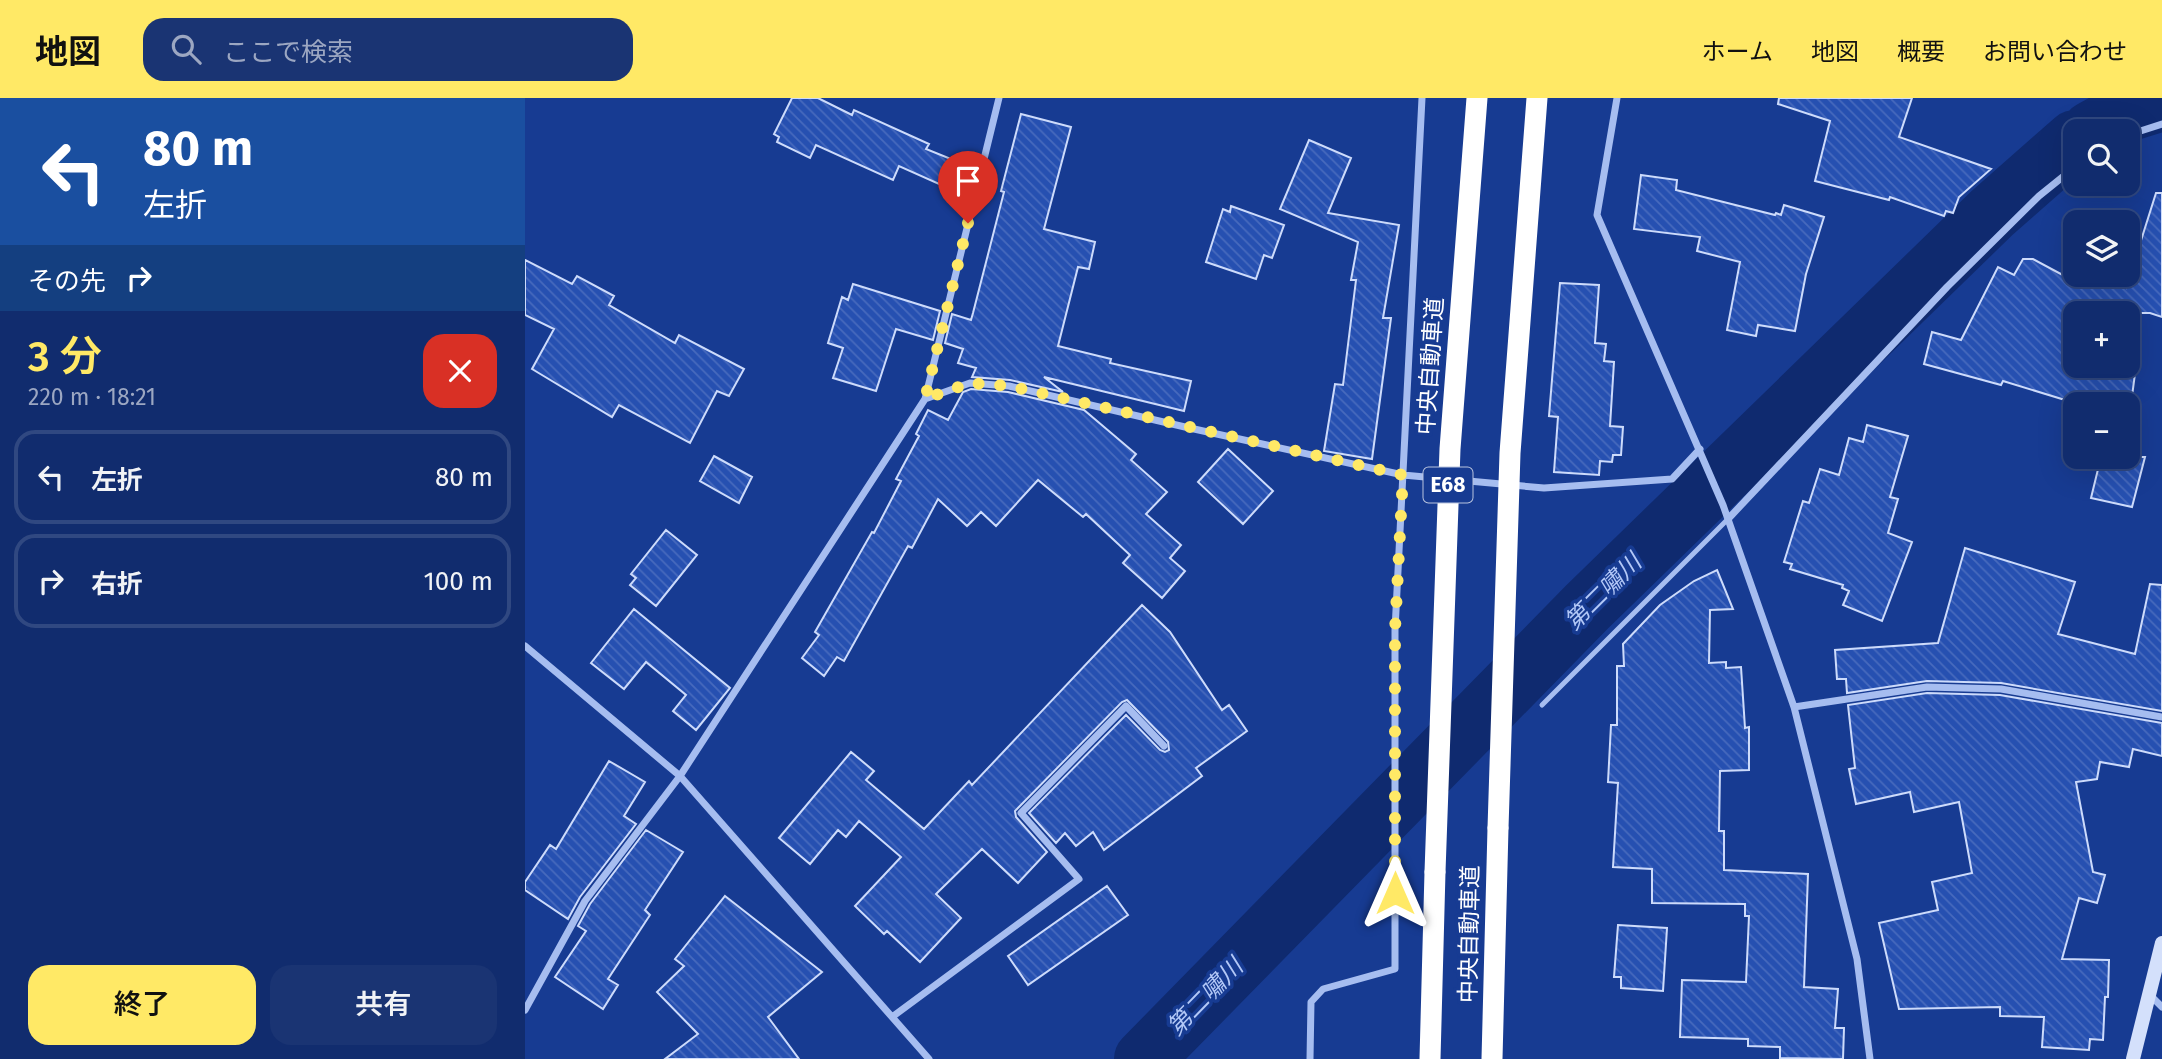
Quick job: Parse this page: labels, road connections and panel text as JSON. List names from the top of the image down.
{
  "streets": {
    "highway": ["中央自動車道", "E68"]
  },
  "water": ["第二嘯川"],
  "page": {
    "header": "地図",
    "search": "ここで検索",
    "nav": [
      "ホーム",
      "地図",
      "概要",
      "お問い合わせ"
    ],
    "turn": ["80 m", "左折"],
    "map_buttons": ["+", "−"],
    "then": "その先",
    "heading": ["3 分", "220 m · 18:21"],
    "list": [
      {
        "name": "左折",
        "value": "80 m"
      },
      {
        "name": "右折",
        "value": "100 m"
      }
    ],
    "buttons": ["終了", "共有"]
  }
}
